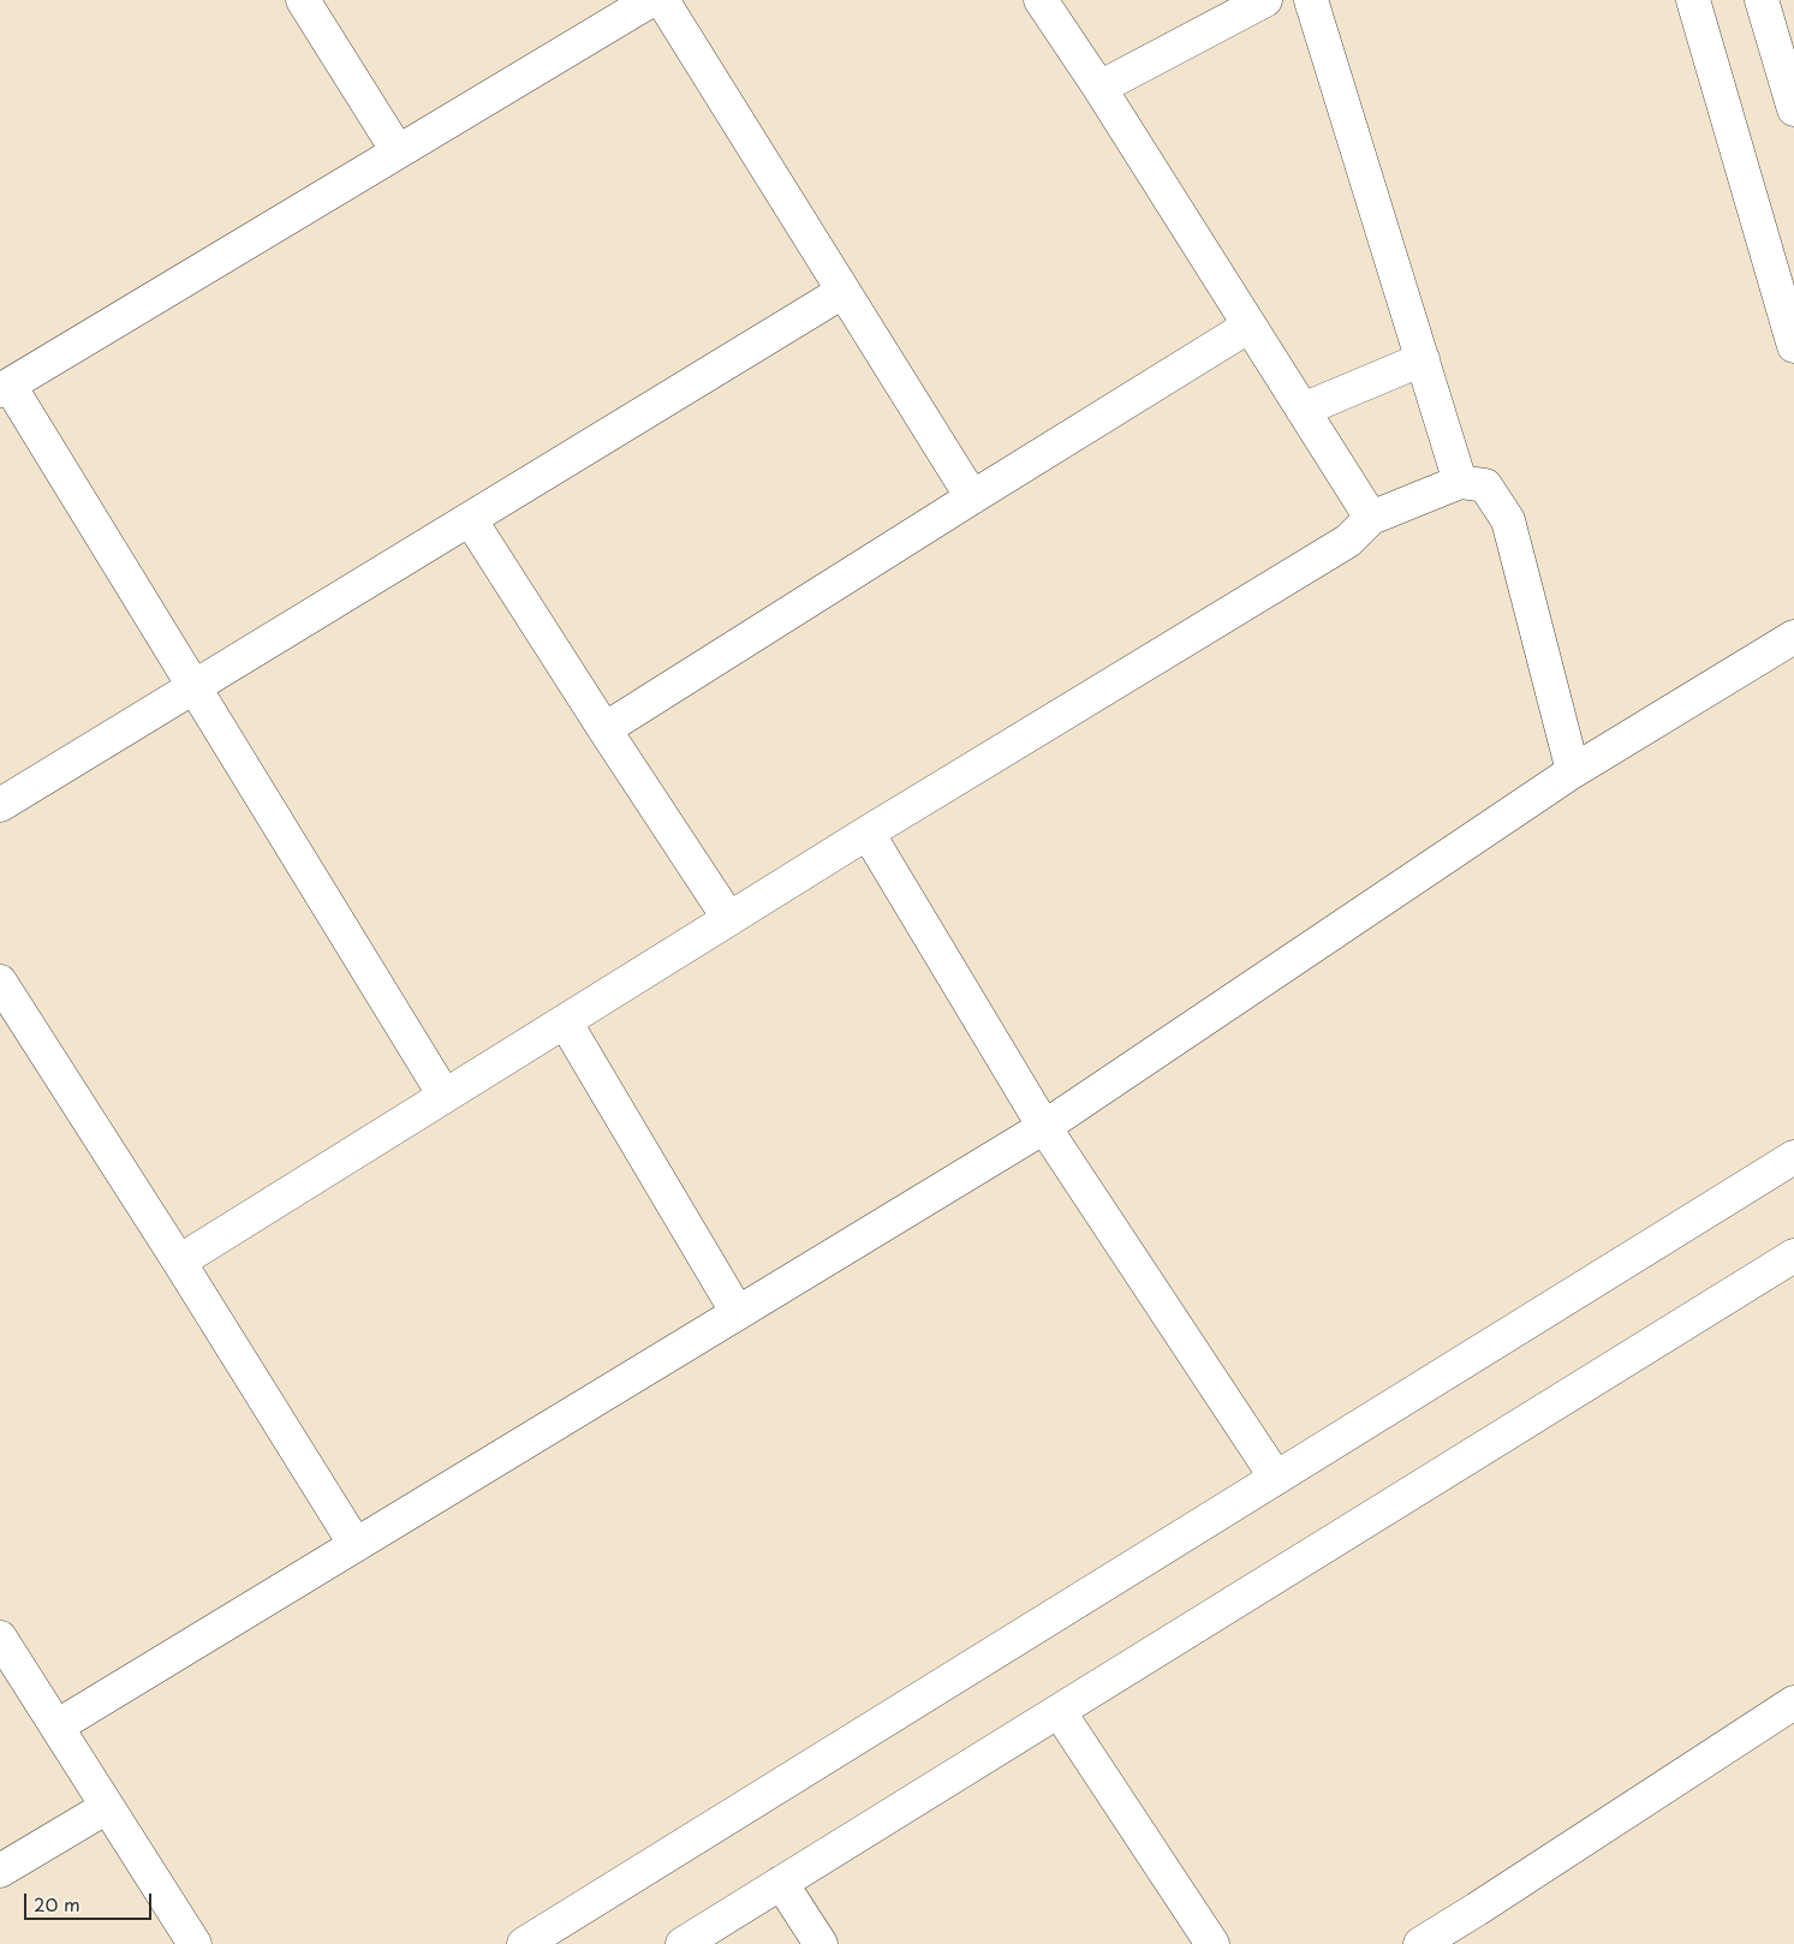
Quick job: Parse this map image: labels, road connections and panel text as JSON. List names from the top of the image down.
{
  "scale_bar": "20 m"
}
